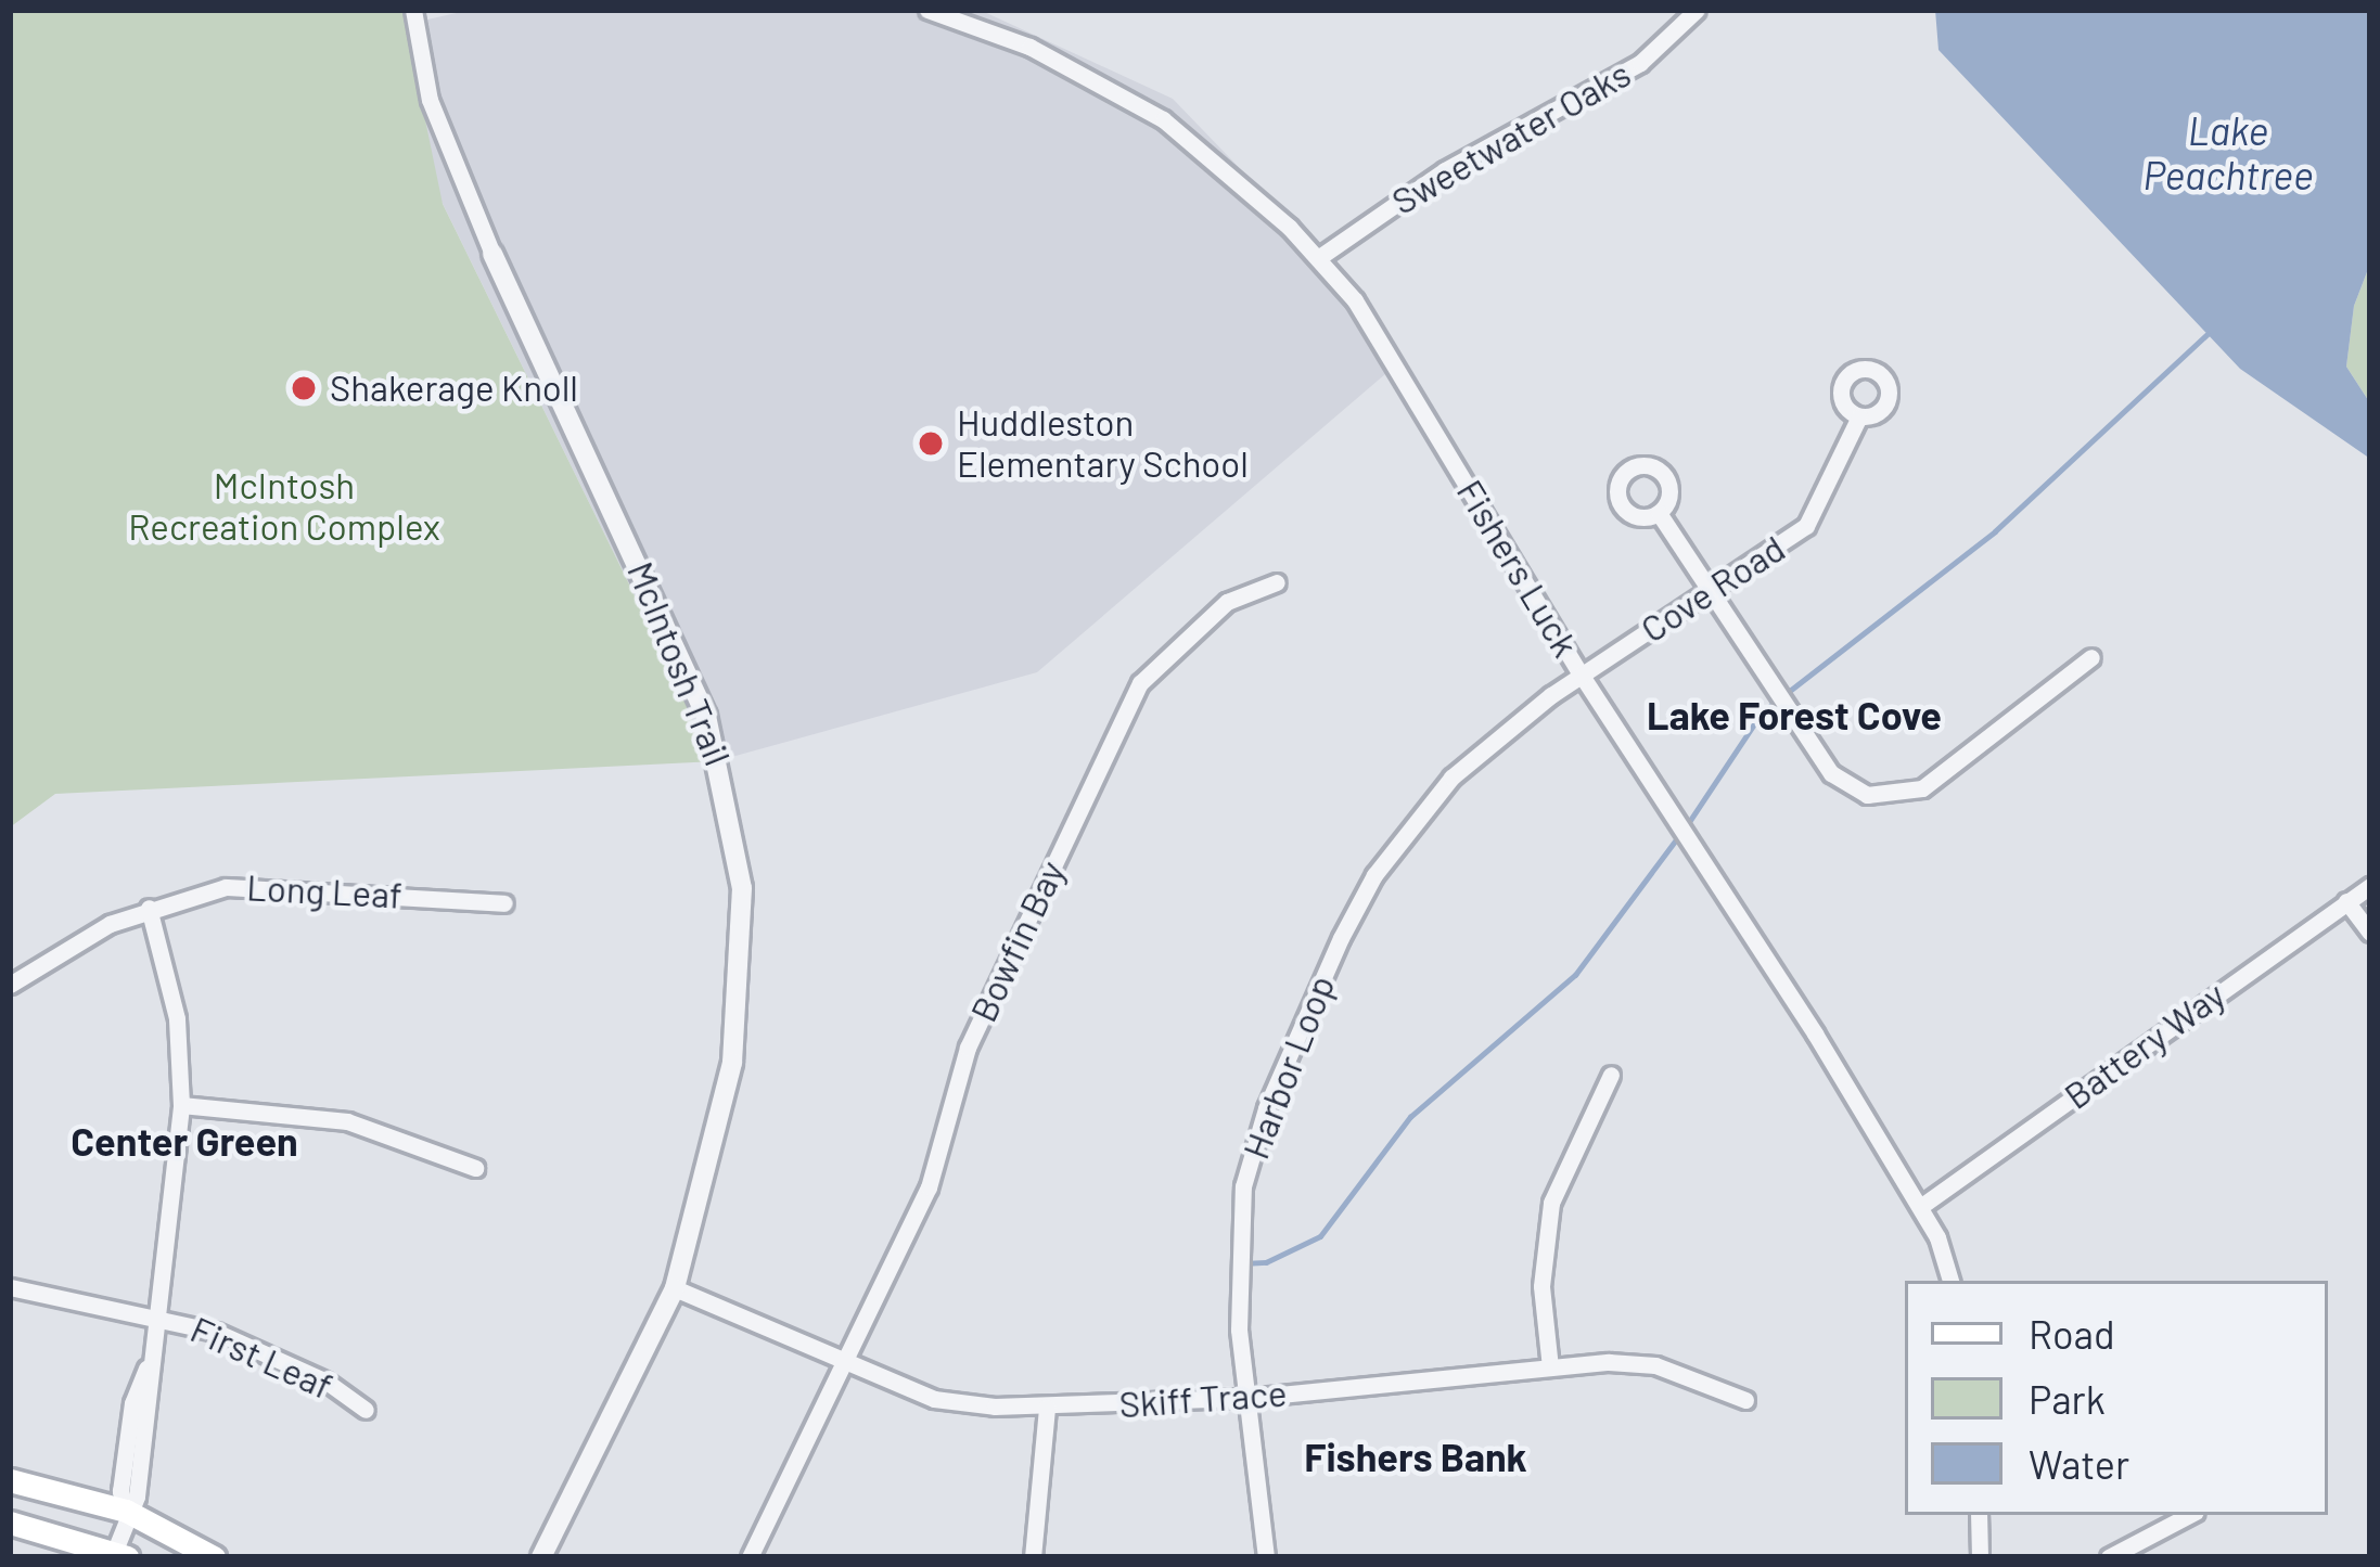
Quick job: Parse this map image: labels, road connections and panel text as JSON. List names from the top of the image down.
{
  "streets": {
    "street": [
      "Sweetwater Oaks",
      "Fishers Luck",
      "Cove Road",
      "McIntosh Trail",
      "Long Leaf",
      "Bowfin Bay",
      "Battery Way",
      "Harbor Loop",
      "First Leaf",
      "Skiff Trace"
    ]
  },
  "crossings": [
    ["Sweetwater Oaks", "Fishers Luck"],
    ["Fishers Luck", "Cove Road"],
    ["Fishers Luck", "Battery Way"],
    ["Fishers Luck", "Harbor Loop"],
    ["Cove Road", "Harbor Loop"],
    ["McIntosh Trail", "Skiff Trace"],
    ["Bowfin Bay", "Skiff Trace"],
    ["Harbor Loop", "Skiff Trace"]
  ],
  "districts": ["Lake Forest Cove", "Center Green", "Fishers Bank"],
  "water": ["Lake Peachtree"],
  "parks": ["McIntosh Recreation Complex"],
  "places": ["Shakerage Knoll", "Huddleston Elementary School"],
  "legend": ["Road", "Park", "Water"]
}
